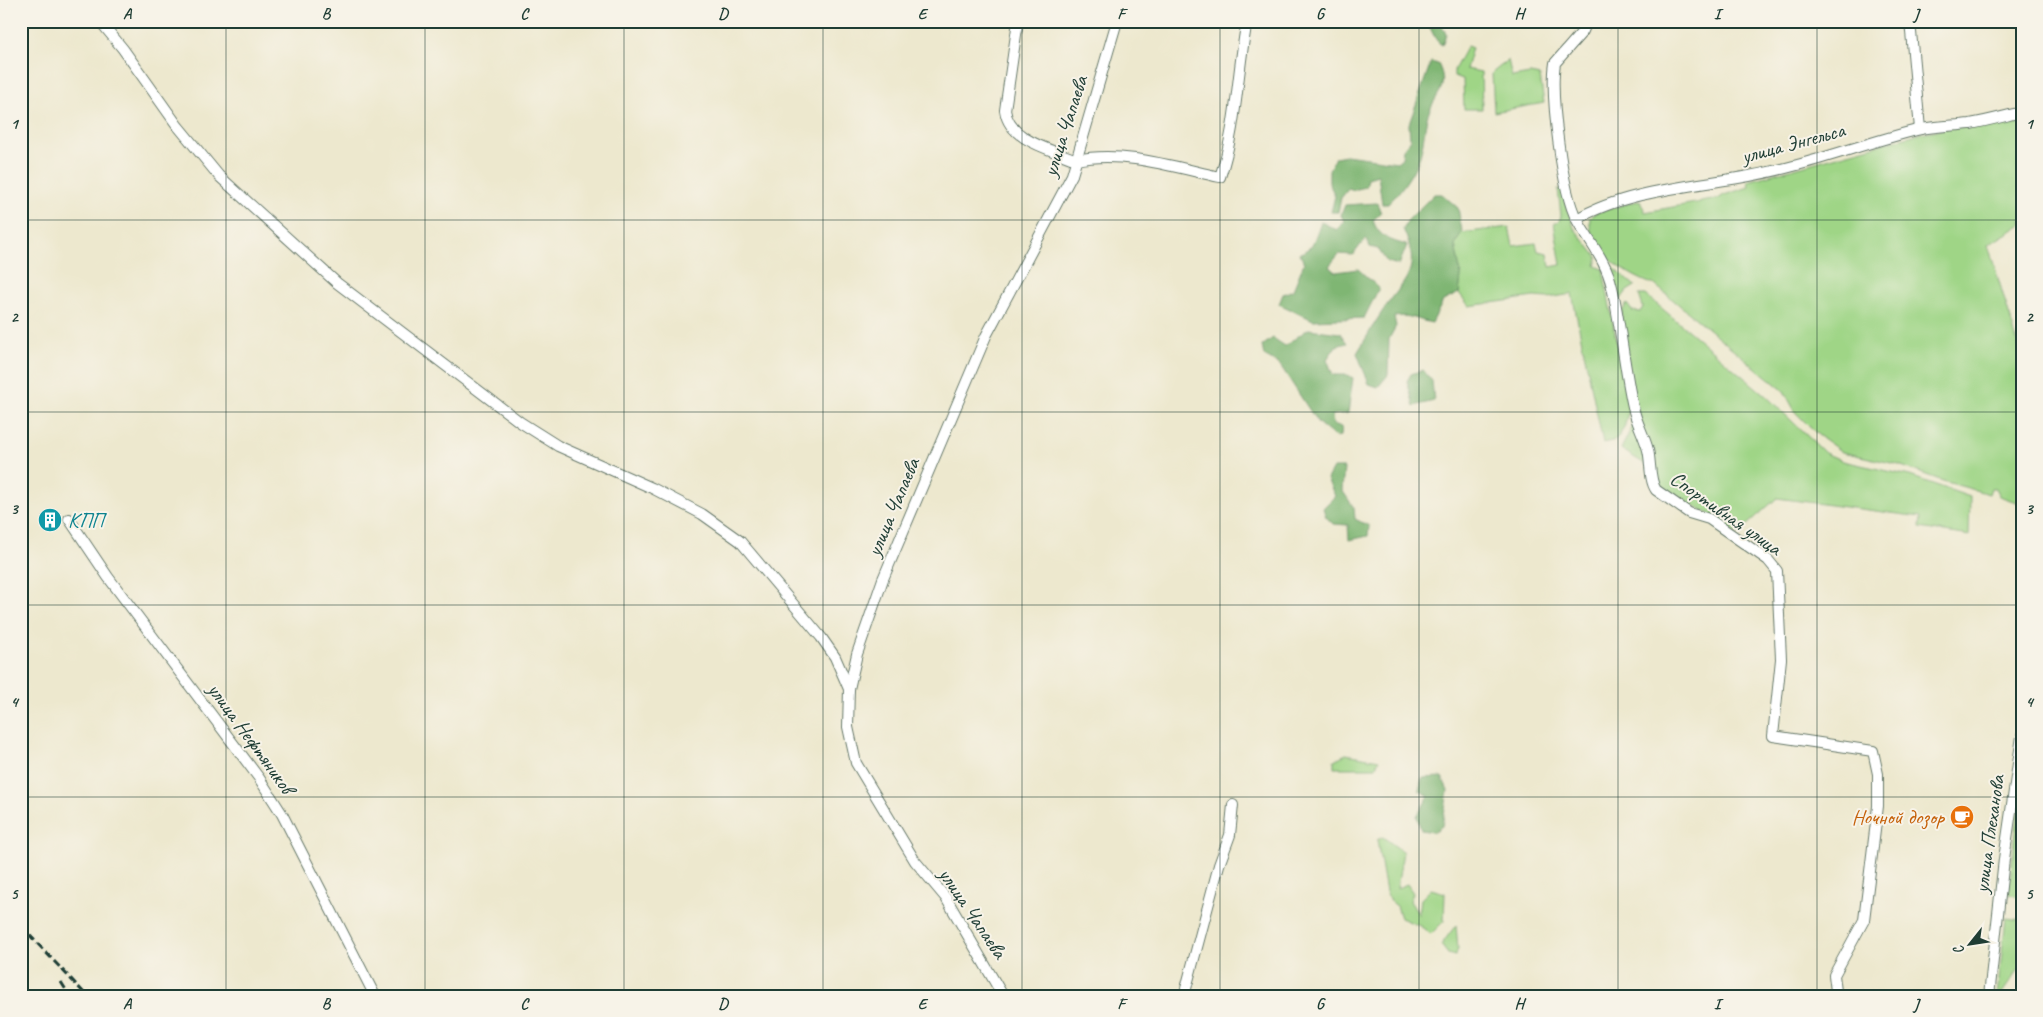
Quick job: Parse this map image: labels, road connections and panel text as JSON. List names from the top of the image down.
{
  "streets": {
    "street": [
      "улица Чапаева",
      "улица Энгельса",
      "Спортивная улица",
      "улица Нефтяников",
      "улица Плеханова"
    ]
  },
  "crossings": [
    ["улица Энгельса", "Спортивная улица"]
  ],
  "places": {
    "building": ["КПП"],
    "cafe": ["Ночной дозор"]
  },
  "north": "bottom left",
  "grid": {
    "columns": [
      "A",
      "B",
      "C",
      "D",
      "E",
      "F",
      "G",
      "H",
      "I",
      "J"
    ],
    "rows": [
      "1",
      "2",
      "3",
      "4",
      "5"
    ]
  }
}
